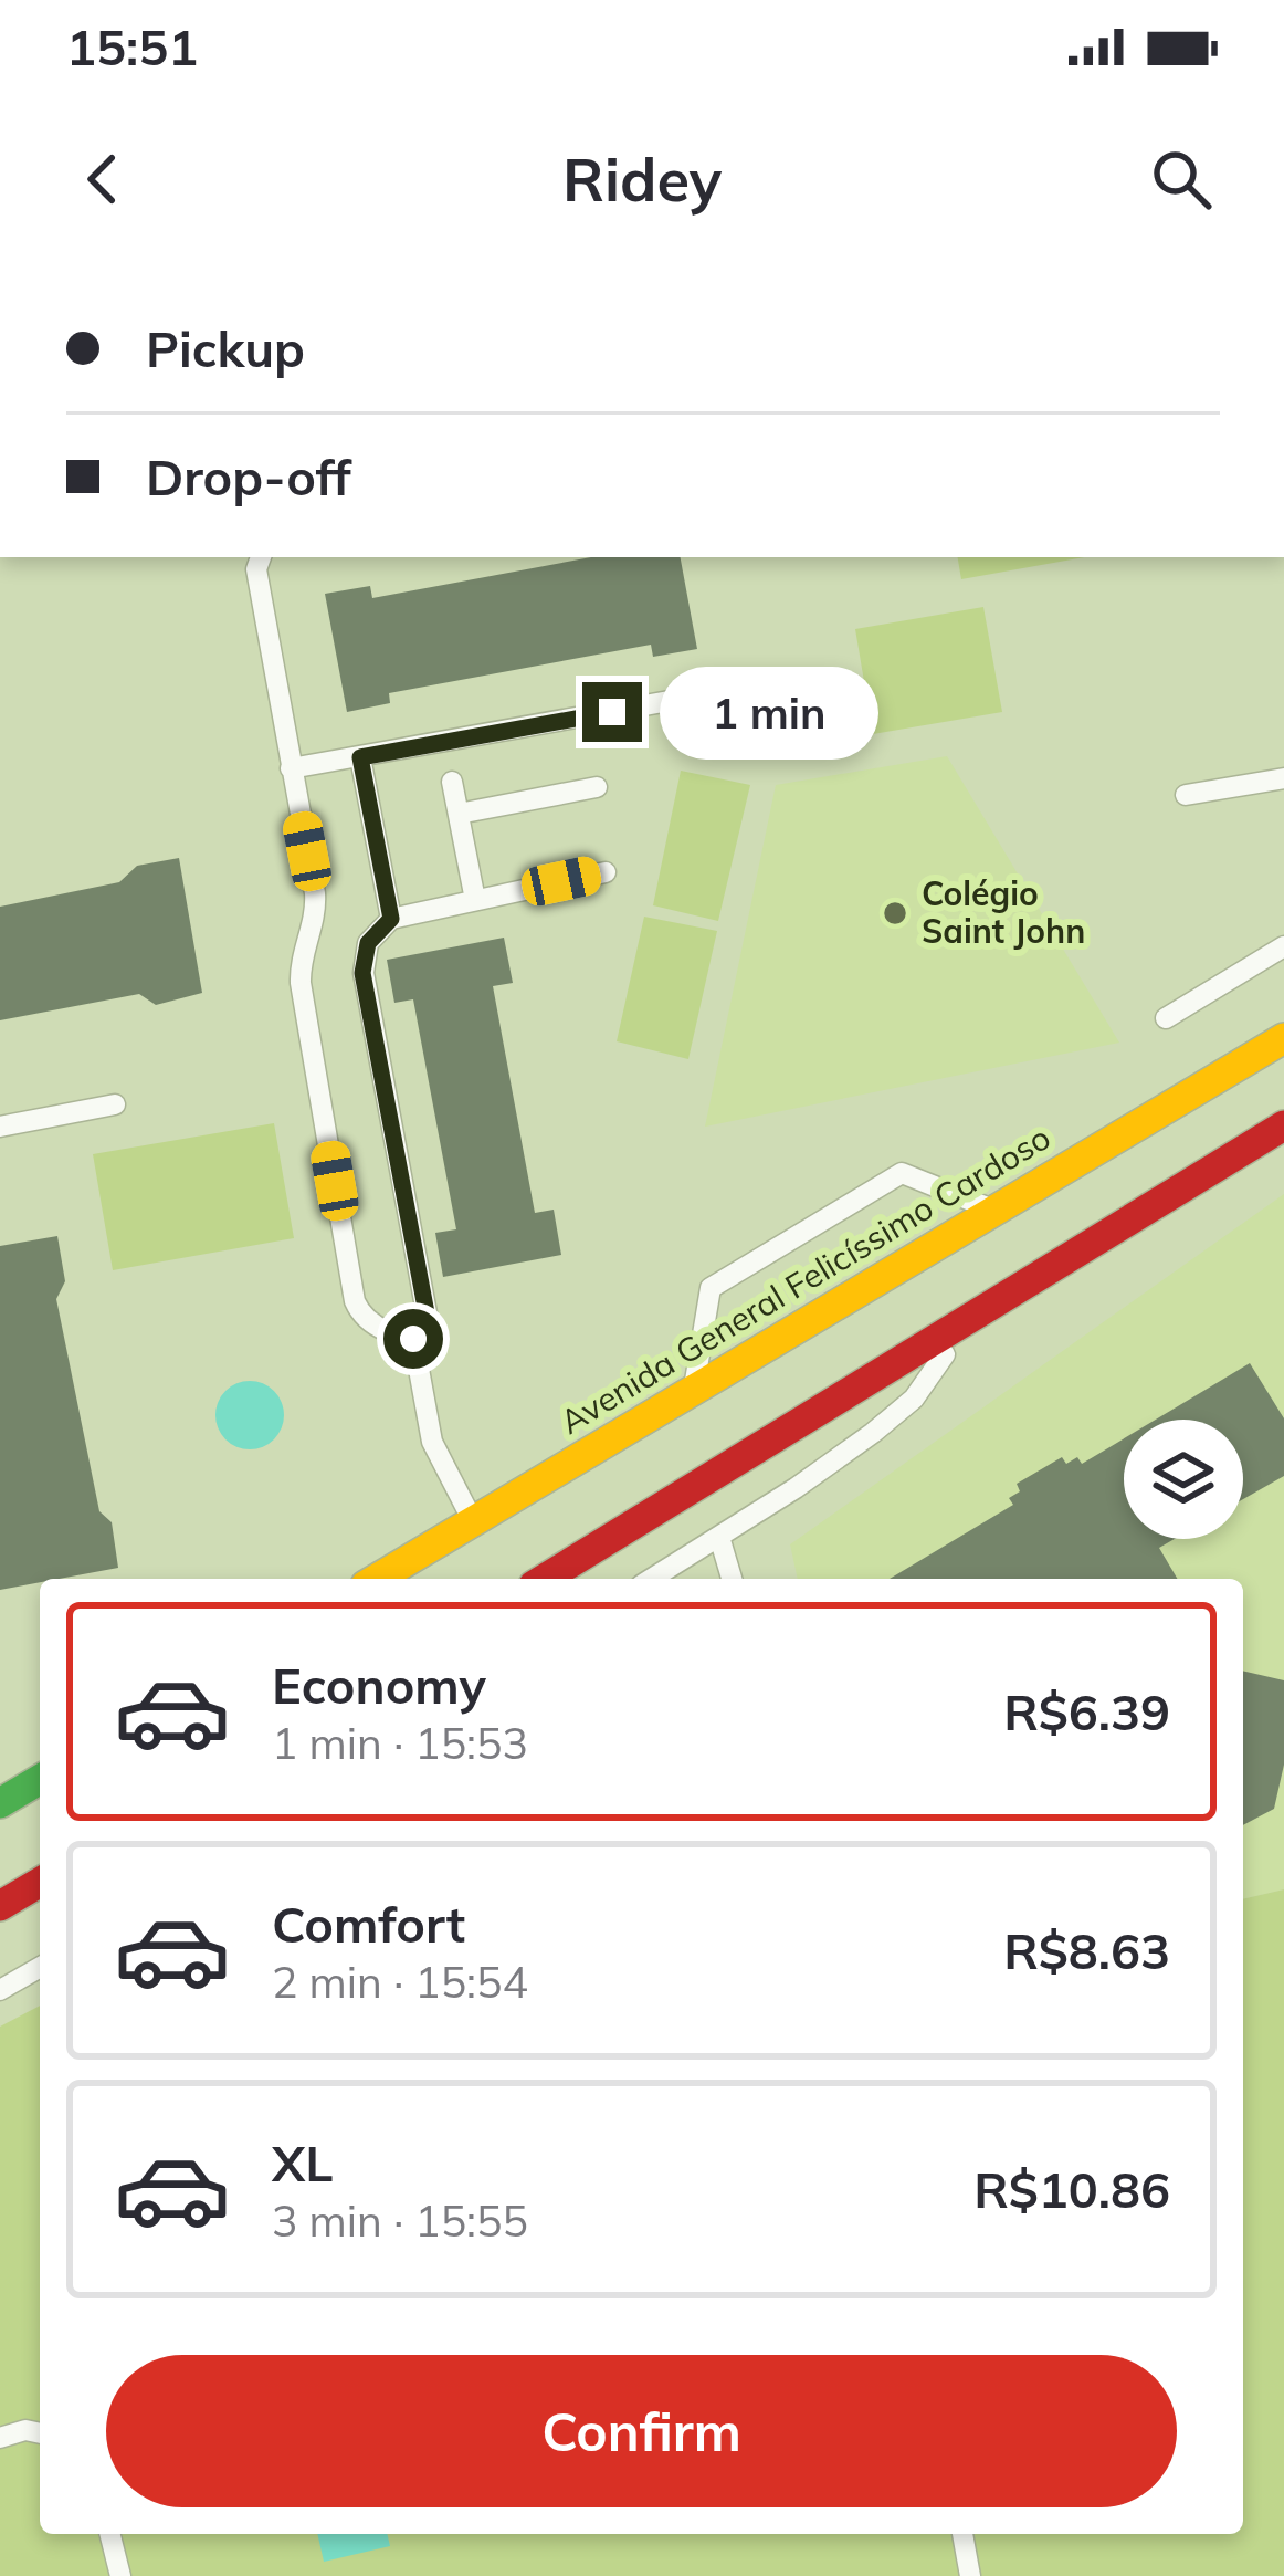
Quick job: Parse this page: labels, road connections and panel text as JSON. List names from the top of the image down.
{
  "streets": {
    "street": ["Avenida General Felicíssimo Cardoso"]
  },
  "places": ["Colégio Saint John"],
  "page": {
    "status": "15:51",
    "header": "Ridey",
    "banner": ["Pickup", "Drop-off"],
    "bubble": "1 min",
    "list": [
      {
        "name": "Economy",
        "note": "1 min · 15:53",
        "value": "R$6.39"
      },
      {
        "name": "Comfort",
        "note": "2 min · 15:54",
        "value": "R$8.63"
      },
      {
        "name": "XL",
        "note": "3 min · 15:55",
        "value": "R$10.86"
      }
    ],
    "buttons": "Confirm"
  }
}
